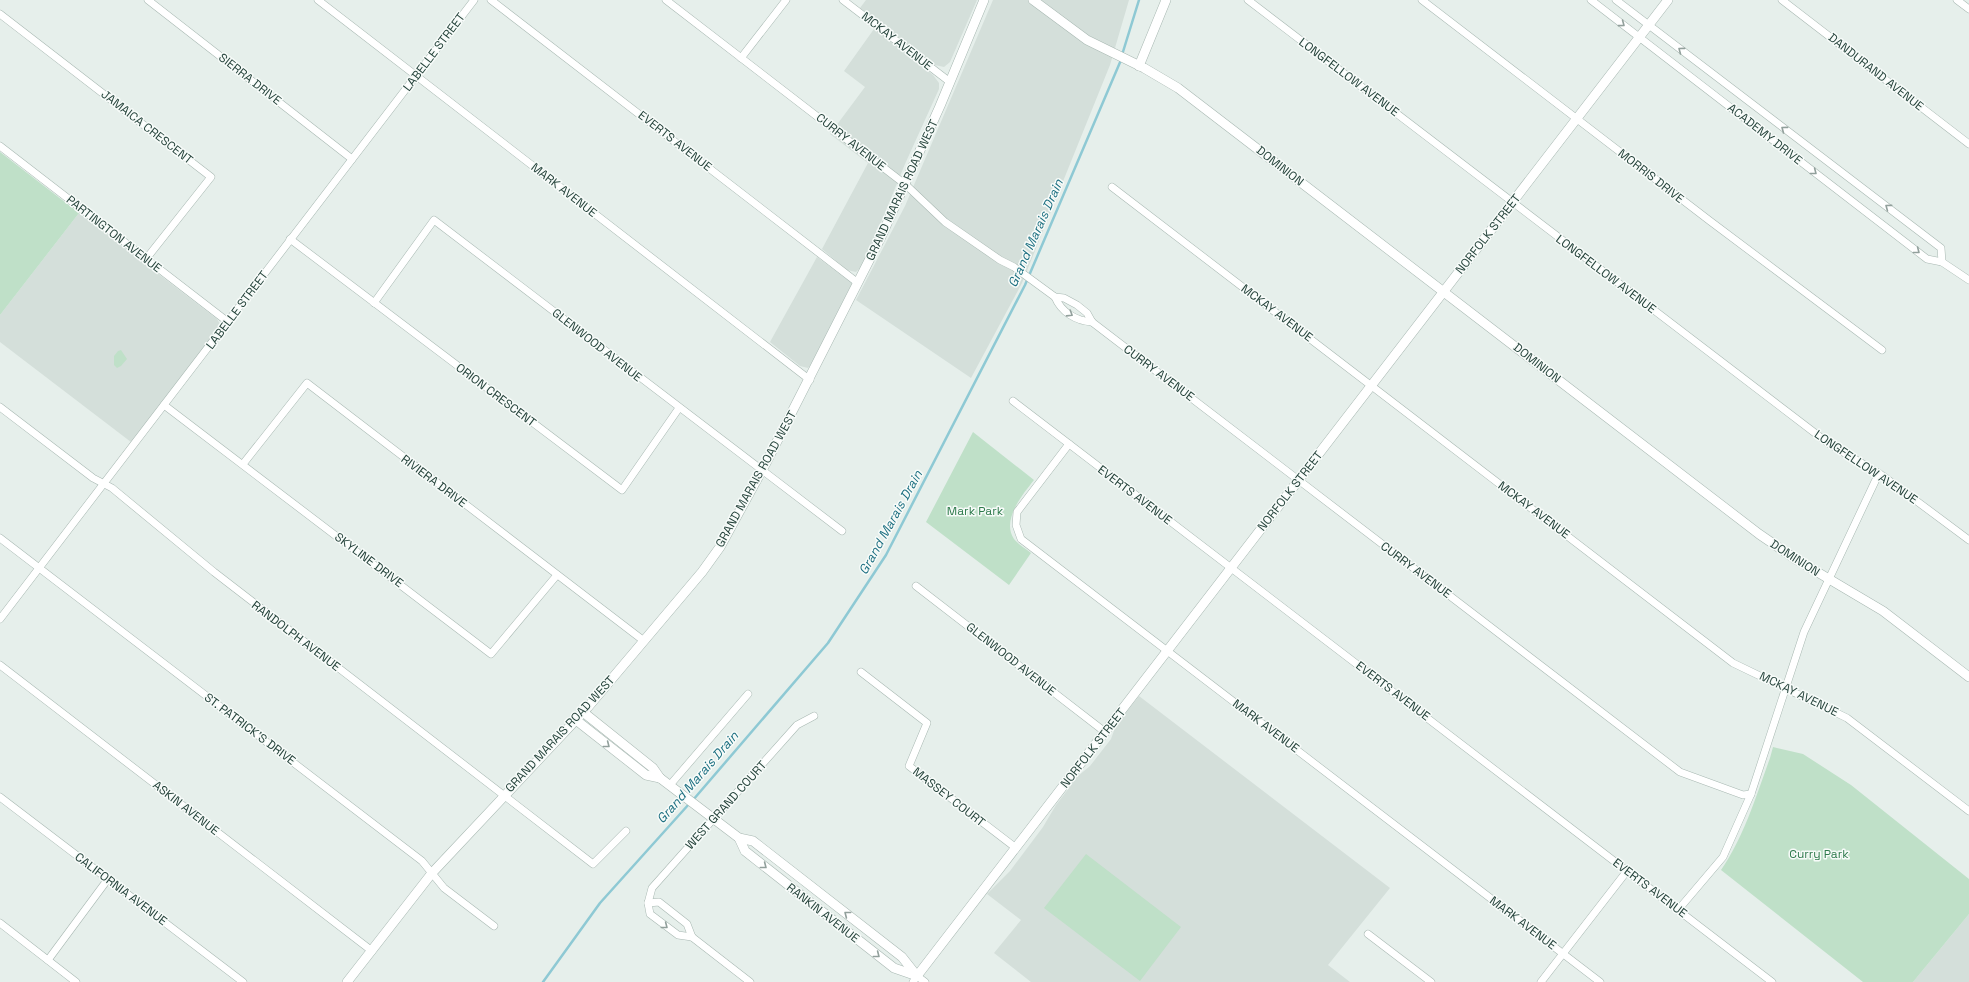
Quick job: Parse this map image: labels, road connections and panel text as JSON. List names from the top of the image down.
{
  "streets": {
    "street": [
      "MCKAY AVENUE",
      "LABELLE STREET",
      "DANDURAND AVENUE",
      "LONGFELLOW AVENUE",
      "SIERRA DRIVE",
      "JAMAICA CRESCENT",
      "ACADEMY DRIVE",
      "EVERTS AVENUE",
      "CURRY AVENUE",
      "DOMINION",
      "MORRIS DRIVE",
      "MARK AVENUE",
      "GRAND MARAIS ROAD WEST",
      "PARTINGTON AVENUE",
      "NORFOLK STREET",
      "GLENWOOD AVENUE",
      "ORION CRESCENT",
      "RIVIERA DRIVE",
      "SKYLINE DRIVE",
      "RANDOLPH AVENUE",
      "ST. PATRICK'S DRIVE",
      "MASSEY COURT",
      "WEST GRAND COURT",
      "ASKIN AVENUE",
      "CALIFORNIA AVENUE",
      "RANKIN AVENUE"
    ]
  },
  "crossings": [
    ["MCKAY AVENUE", "GRAND MARAIS ROAD WEST"],
    ["MCKAY AVENUE", "NORFOLK STREET"],
    ["LABELLE STREET", "SIERRA DRIVE"],
    ["LABELLE STREET", "MARK AVENUE"],
    ["LABELLE STREET", "PARTINGTON AVENUE"],
    ["LABELLE STREET", "ORION CRESCENT"],
    ["LABELLE STREET", "SKYLINE DRIVE"],
    ["LABELLE STREET", "RANDOLPH AVENUE"],
    ["LABELLE STREET", "ST. PATRICK'S DRIVE"],
    ["LONGFELLOW AVENUE", "NORFOLK STREET"],
    ["JAMAICA CRESCENT", "PARTINGTON AVENUE"],
    ["ACADEMY DRIVE", "NORFOLK STREET"],
    ["EVERTS AVENUE", "MARK AVENUE"],
    ["EVERTS AVENUE", "GRAND MARAIS ROAD WEST"],
    ["EVERTS AVENUE", "NORFOLK STREET"],
    ["CURRY AVENUE", "GRAND MARAIS ROAD WEST"],
    ["CURRY AVENUE", "NORFOLK STREET"],
    ["DOMINION", "NORFOLK STREET"],
    ["MORRIS DRIVE", "NORFOLK STREET"],
    ["MARK AVENUE", "GRAND MARAIS ROAD WEST"],
    ["MARK AVENUE", "NORFOLK STREET"],
    ["GRAND MARAIS ROAD WEST", "GLENWOOD AVENUE"],
    ["GRAND MARAIS ROAD WEST", "RIVIERA DRIVE"],
    ["GRAND MARAIS ROAD WEST", "RANDOLPH AVENUE"],
    ["GRAND MARAIS ROAD WEST", "ST. PATRICK'S DRIVE"],
    ["GRAND MARAIS ROAD WEST", "ASKIN AVENUE"],
    ["GRAND MARAIS ROAD WEST", "RANKIN AVENUE"],
    ["NORFOLK STREET", "GLENWOOD AVENUE"],
    ["NORFOLK STREET", "MASSEY COURT"],
    ["NORFOLK STREET", "RANKIN AVENUE"],
    ["GLENWOOD AVENUE", "ORION CRESCENT"],
    ["RIVIERA DRIVE", "SKYLINE DRIVE"],
    ["WEST GRAND COURT", "RANKIN AVENUE"]
  ],
  "water": ["Grand Marais Drain"],
  "parks": ["Mark Park", "Curry Park"]
}
